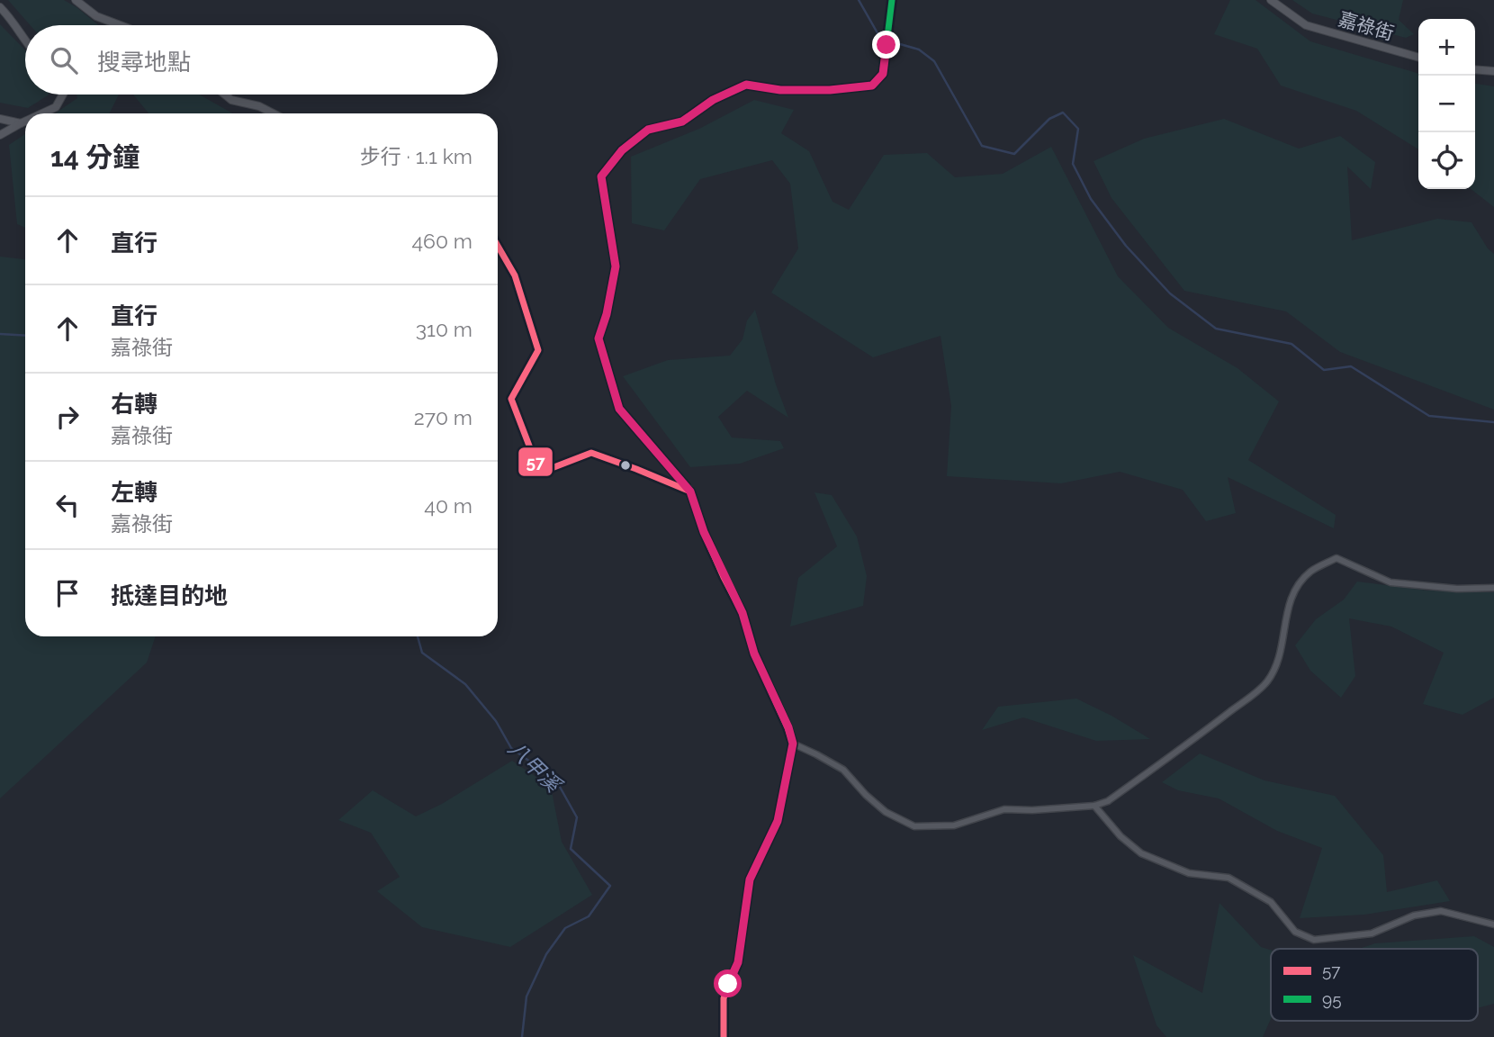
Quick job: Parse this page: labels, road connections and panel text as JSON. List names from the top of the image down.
{
  "streets": {
    "street": ["嘉祿街"]
  },
  "water": ["八甲溪"],
  "lines": ["transit line 95", "transit line 57"],
  "legend": ["57", "95"],
  "page": {
    "map_buttons": ["+", "−"],
    "search": "搜尋地點",
    "heading": ["14 分鐘", "步行 · 1.1 km"],
    "list": [
      ["直行", "460 m"],
      ["直行", "嘉祿街", "310 m"],
      ["右轉", "嘉祿街", "270 m"],
      ["左轉", "嘉祿街", "40 m"],
      "抵達目的地"
    ]
  }
}
